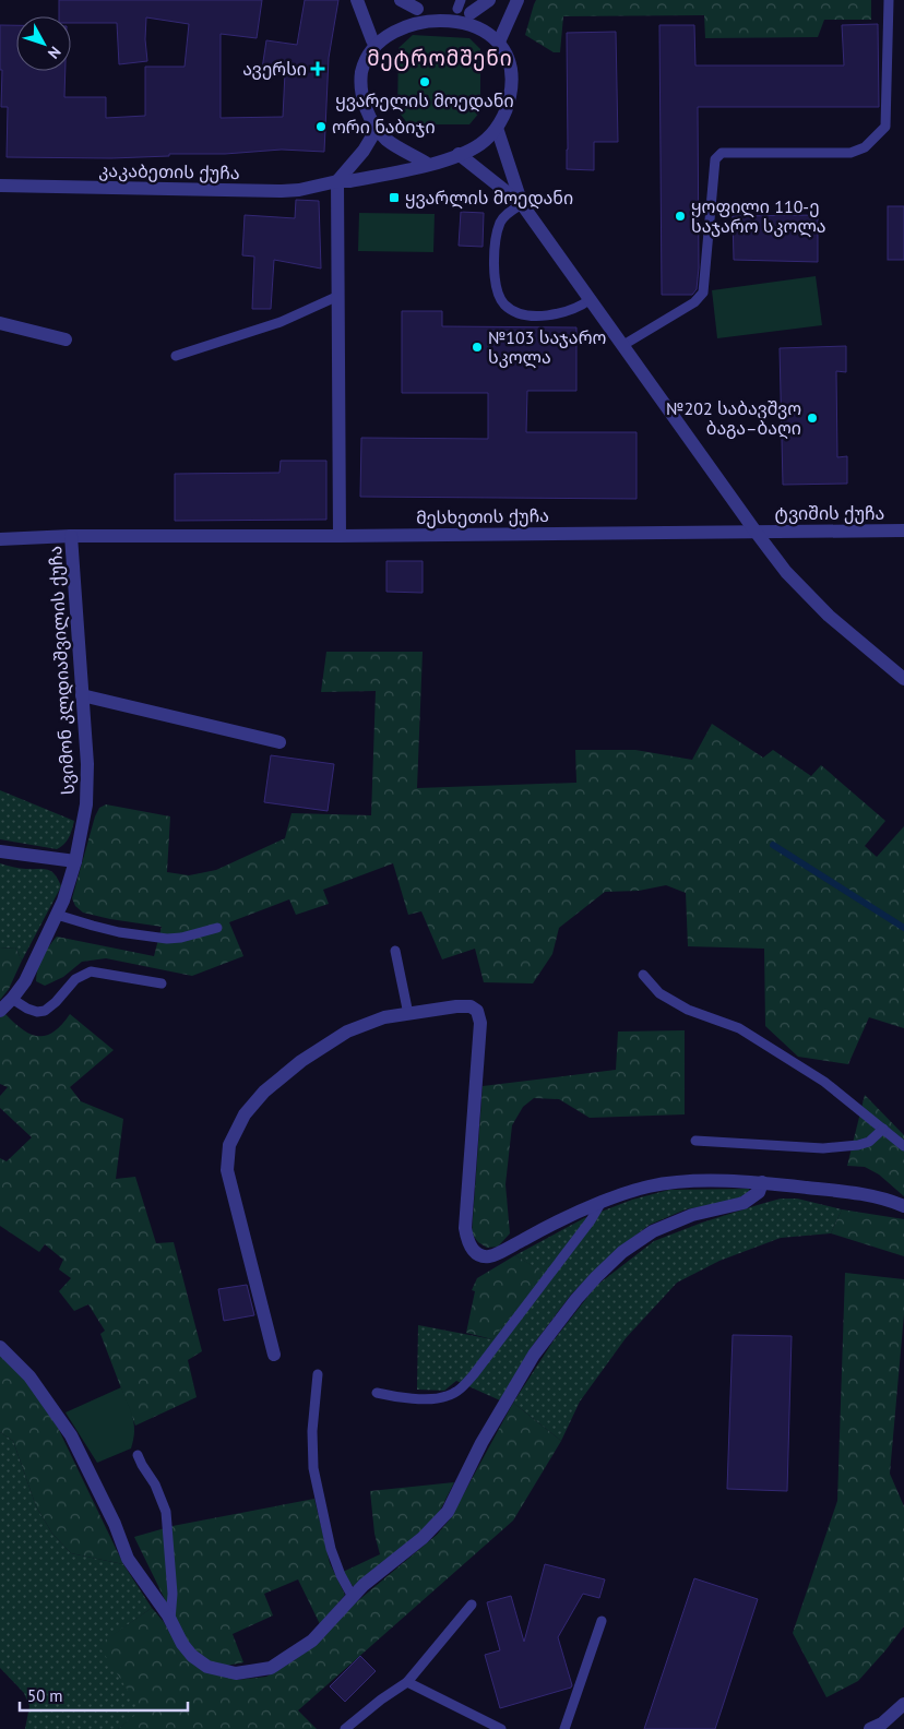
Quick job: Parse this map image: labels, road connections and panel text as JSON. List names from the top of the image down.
{
  "streets": {
    "street": [
      "კაკაბეთის ქუჩა",
      "ტვიშის ქუჩა",
      "მესხეთის ქუჩა",
      "სვიმონ კლდიაშვილის ქუჩა"
    ]
  },
  "crossings": [
    ["ტვიშის ქუჩა", "მესხეთის ქუჩა"],
    ["მესხეთის ქუჩა", "სვიმონ კლდიაშვილის ქუჩა"]
  ],
  "districts": ["მეტრომშენი"],
  "places": {
    "health": ["ავერსი"],
    "other": [
      "ყვარელის მოედანი",
      "ორი ნაბიჯი",
      "ყოფილი 110-ე საჯარო სკოლა",
      "№103 საჯარო სკოლა",
      "№202 საბავშვო ბაგა–ბაღი"
    ],
    "transit": ["ყვარლის მოედანი"]
  },
  "scale_bar": "50 m",
  "north": "bottom right"
}
